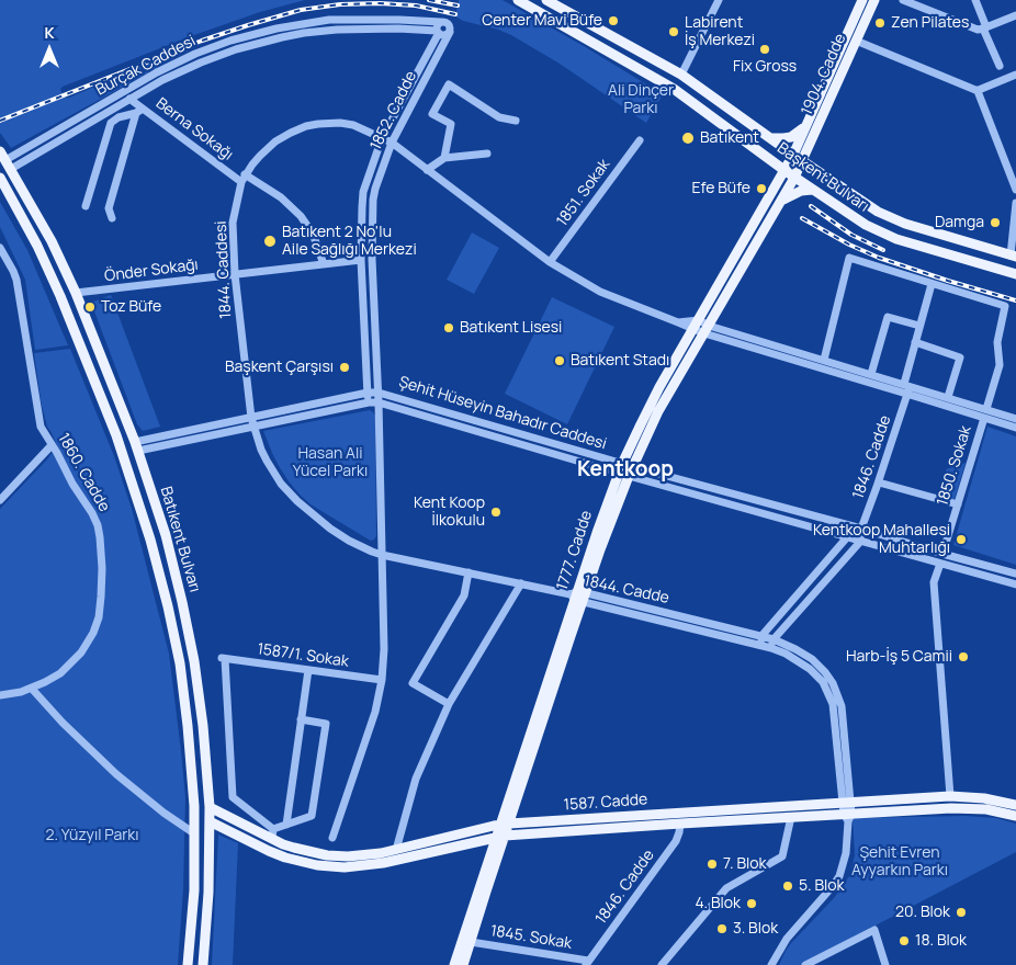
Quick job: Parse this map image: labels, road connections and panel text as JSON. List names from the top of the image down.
{
  "streets": {
    "main road": [
      "1904. Cadde",
      "Başkent Bulvarı",
      "Batıkent Bulvarı",
      "1777. Cadde",
      "1587. Cadde"
    ],
    "street": [
      "Burçak Caddesi",
      "1852. Cadde",
      "Berna Sokağı",
      "1851. Sokak",
      "1844. Caddesi",
      "Önder Sokağı",
      "Şehit Hüseyin Bahadır Caddesi",
      "1846. Cadde",
      "1850. Sokak",
      "1860. Cadde",
      "1844. Cadde",
      "1587/1. Sokak",
      "1845. Sokak"
    ]
  },
  "crossings": [
    ["Burçak Caddesi", "1852. Cadde"],
    ["Burçak Caddesi", "Berna Sokağı"],
    ["Burçak Caddesi", "Batıkent Bulvarı"],
    ["1904. Cadde", "Başkent Bulvarı"],
    ["1904. Cadde", "1777. Cadde"],
    ["1852. Cadde", "1844. Caddesi"],
    ["1852. Cadde", "Önder Sokağı"],
    ["1852. Cadde", "Şehit Hüseyin Bahadır Caddesi"],
    ["1852. Cadde", "1587/1. Sokak"],
    ["Berna Sokağı", "1844. Caddesi"],
    ["Berna Sokağı", "Önder Sokağı"],
    ["Başkent Bulvarı", "1777. Cadde"],
    ["1851. Sokak", "1844. Caddesi"],
    ["1844. Caddesi", "Önder Sokağı"],
    ["1844. Caddesi", "Şehit Hüseyin Bahadır Caddesi"],
    ["1844. Caddesi", "1777. Cadde"],
    ["1844. Caddesi", "1844. Cadde"],
    ["Önder Sokağı", "Batıkent Bulvarı"],
    ["Şehit Hüseyin Bahadır Caddesi", "1846. Cadde"],
    ["Şehit Hüseyin Bahadır Caddesi", "1850. Sokak"],
    ["Şehit Hüseyin Bahadır Caddesi", "Batıkent Bulvarı"],
    ["Şehit Hüseyin Bahadır Caddesi", "1777. Cadde"],
    ["1846. Cadde", "1587. Cadde"],
    ["1846. Cadde", "1845. Sokak"],
    ["Batıkent Bulvarı", "1587. Cadde"],
    ["1777. Cadde", "1844. Cadde"],
    ["1777. Cadde", "1587. Cadde"],
    ["1777. Cadde", "1845. Sokak"],
    ["1844. Cadde", "1587. Cadde"],
    ["1587/1. Sokak", "1587. Cadde"]
  ],
  "districts": ["Kentkoop"],
  "parks": [
    "Ali Dinçer Parkı",
    "Hasan Ali Yücel Parkı",
    "2. Yüzyıl Parkı",
    "Şehit Evren Ayyarkın Parkı"
  ],
  "places": [
    "Center Mavi Büfe",
    "Zen Pilates",
    "Labirent İş Merkezi",
    "Fix Gross",
    "Batıkent",
    "Efe Büfe",
    "Damga",
    "Batıkent 2 No'lu Aile Sağlığı Merkezi",
    "Toz Büfe",
    "Batıkent Lisesi",
    "Batıkent Stadı",
    "Başkent Çarşısı",
    "Kent Koop İlkokulu",
    "Kentkoop Mahallesi Muhtarlığı",
    "Harb-İş 5 Camii",
    "7. Blok",
    "5. Blok",
    "4. Blok",
    "20. Blok",
    "3. Blok",
    "18. Blok"
  ],
  "north": "top"
}
